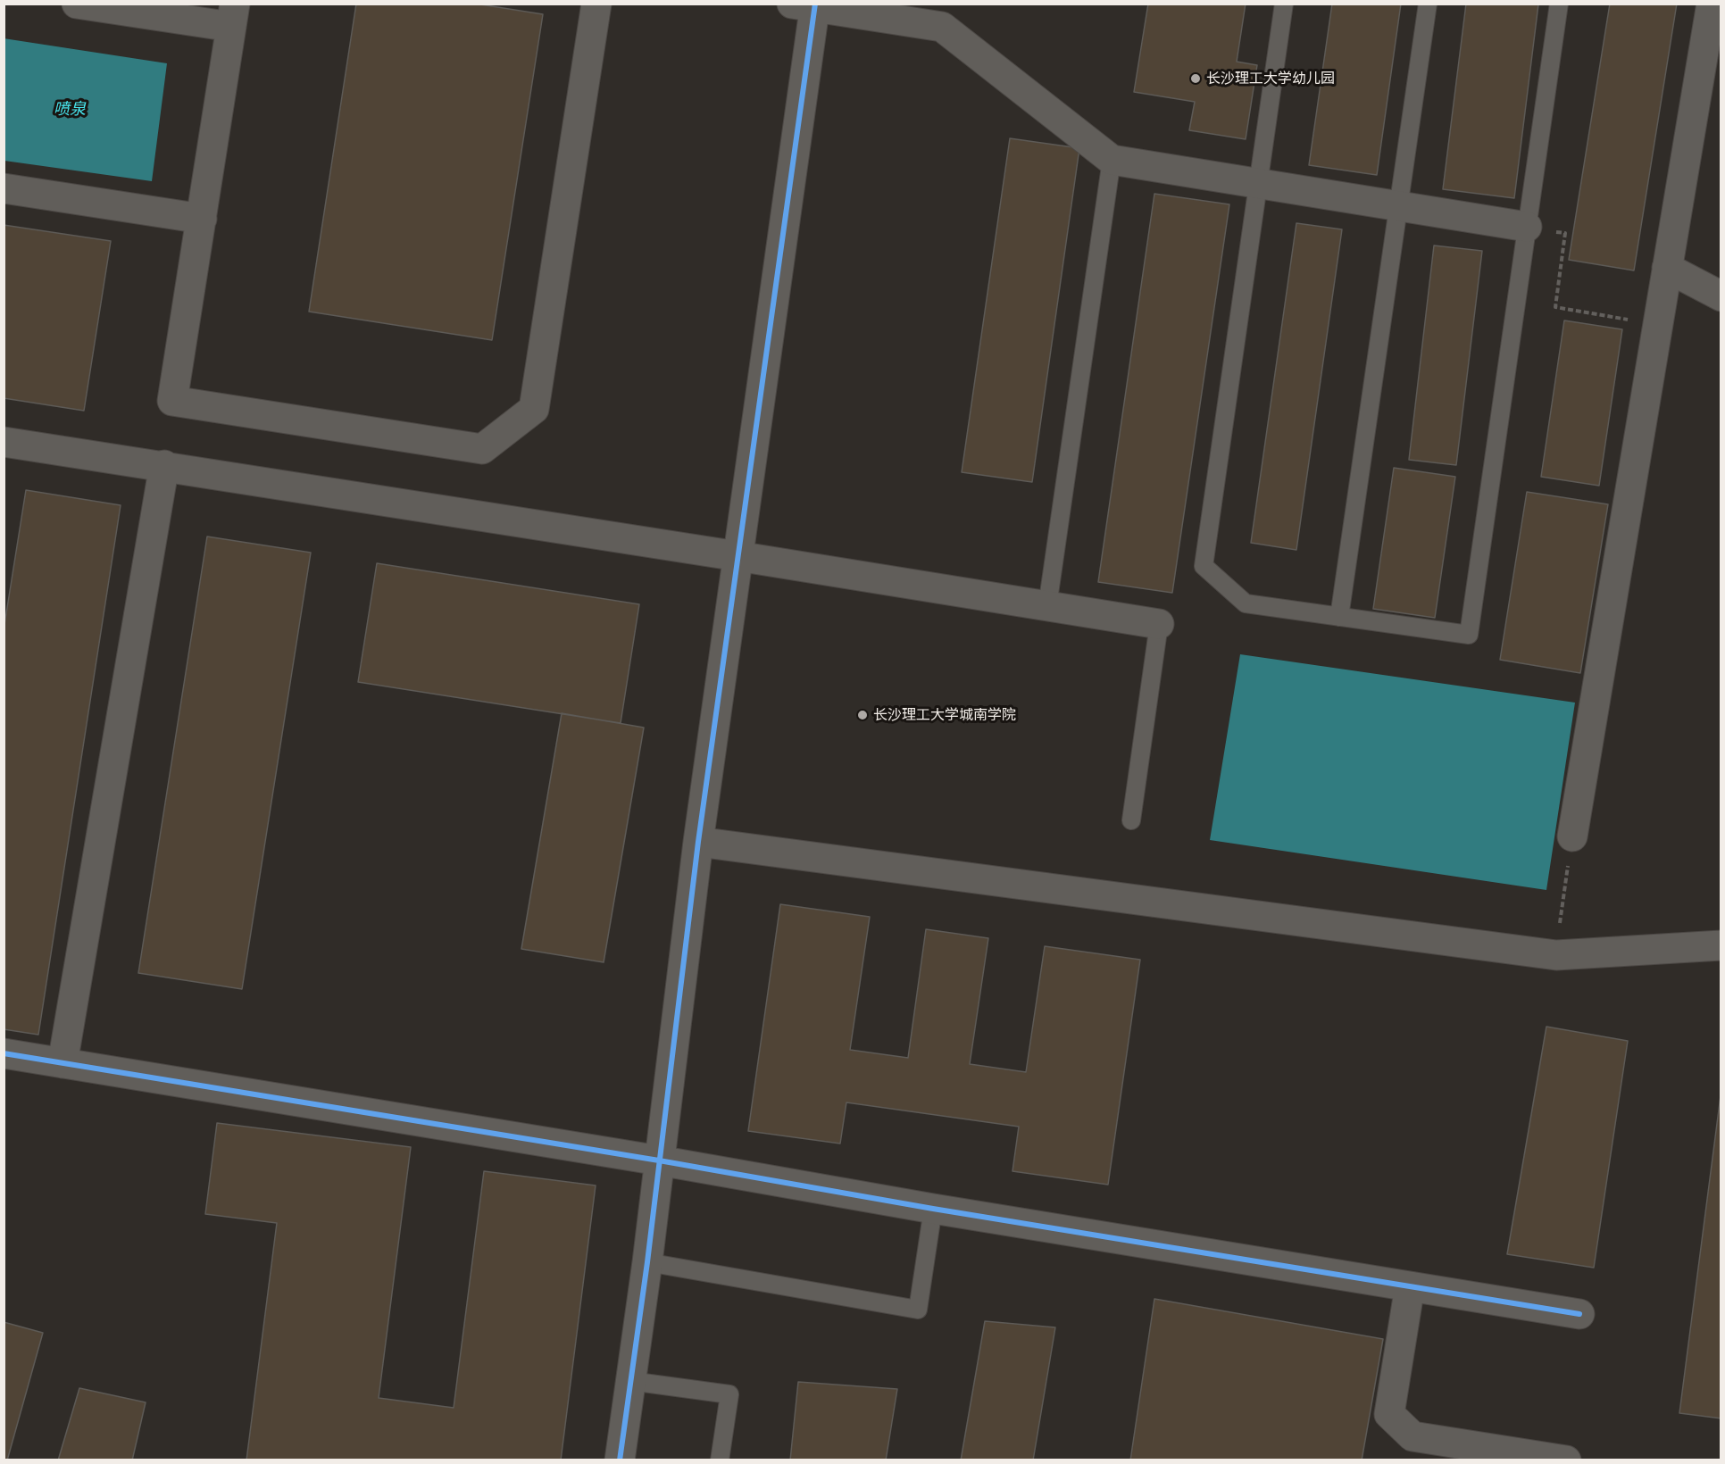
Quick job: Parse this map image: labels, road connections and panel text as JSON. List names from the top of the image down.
{
  "water": ["喷泉"],
  "places": ["长沙理工大学幼儿园", "长沙理工大学城南学院"]
}
